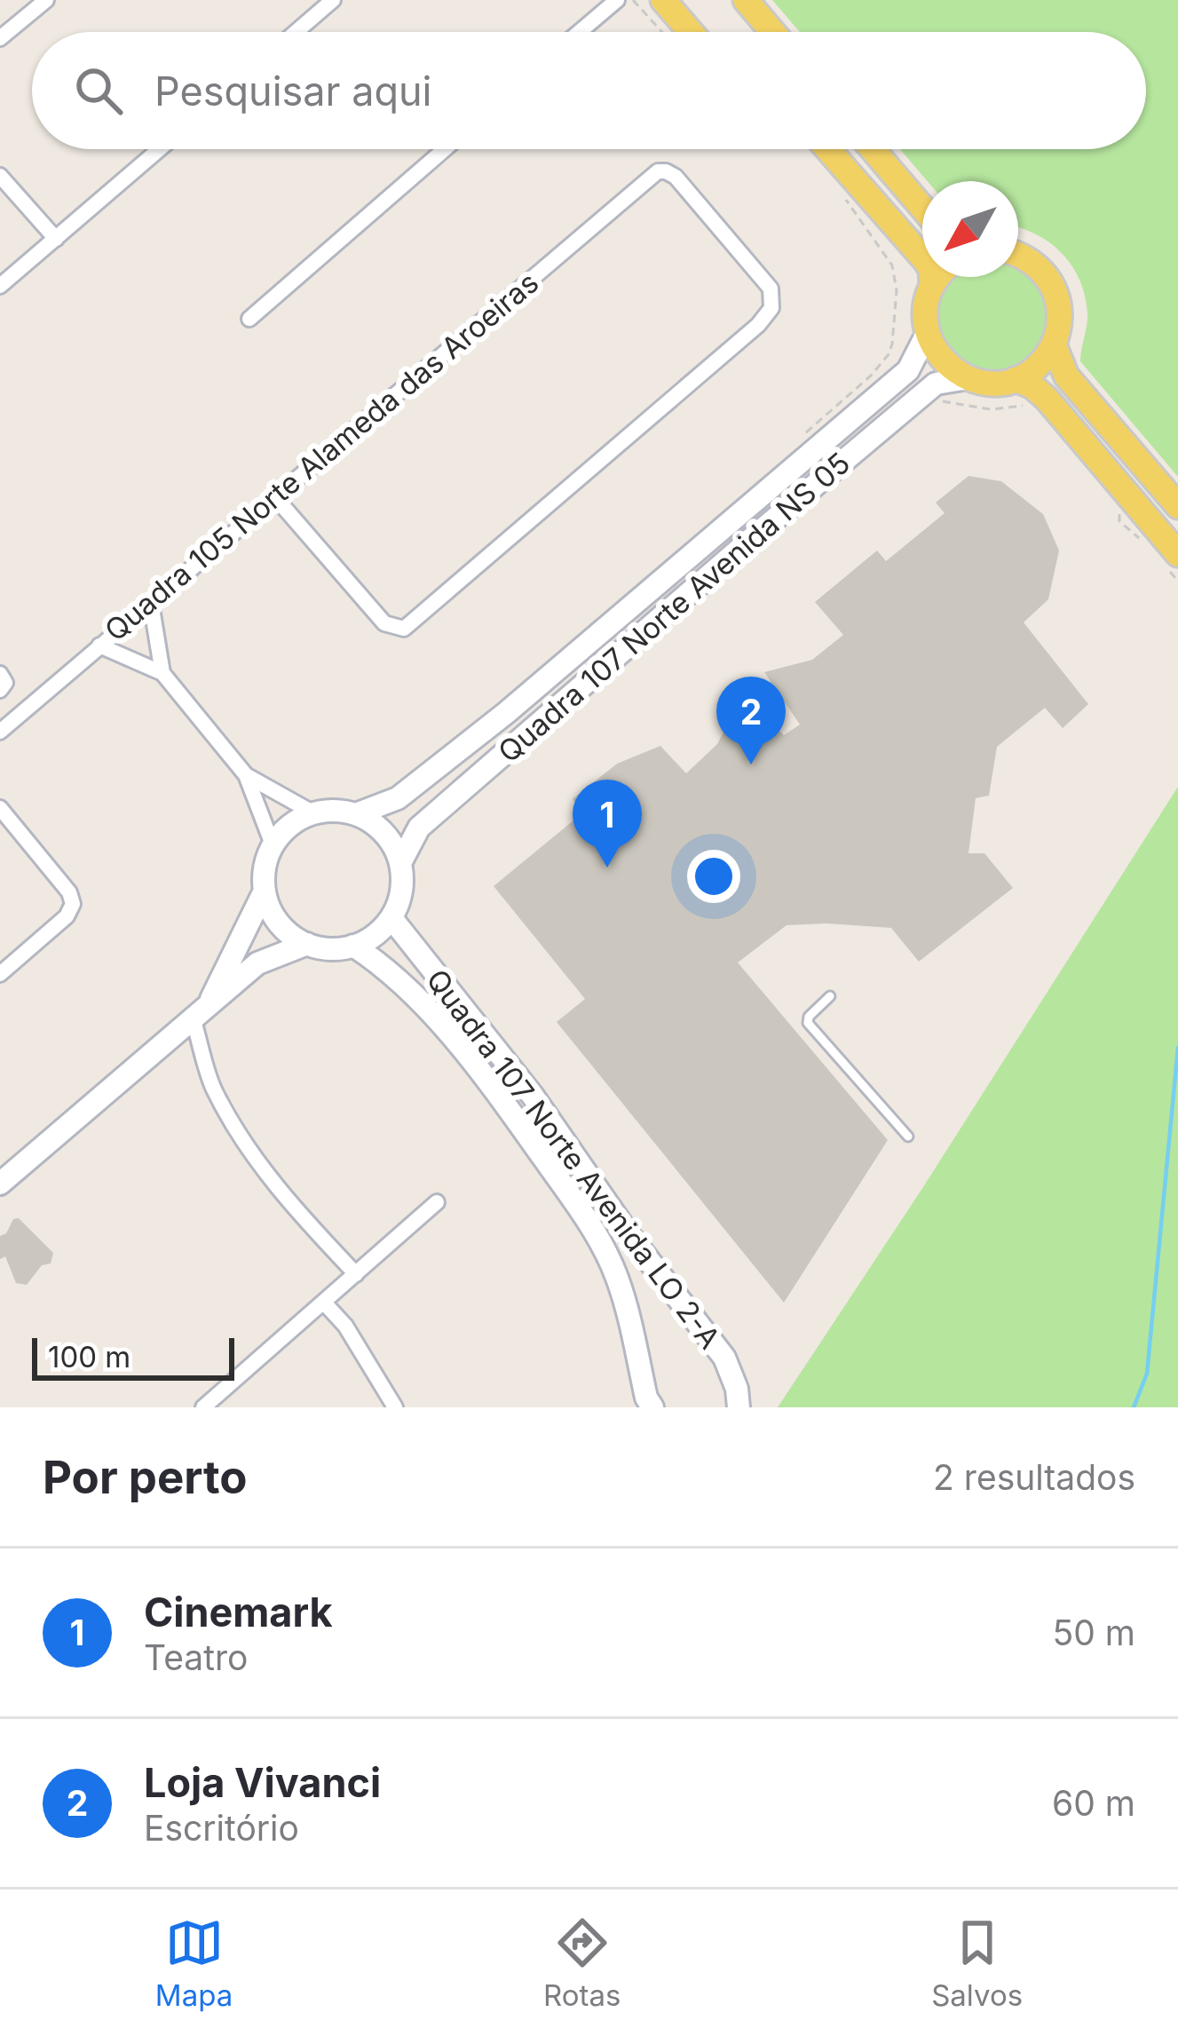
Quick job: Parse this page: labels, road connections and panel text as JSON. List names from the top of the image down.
{
  "streets": {
    "street": ["Quadra 105 Norte Alameda das Aroeiras", "Quadra 107 Norte Avenida NS 05", "Quadra 107 Norte Avenida LO 2-A"]
  },
  "crossings": [
    ["Quadra 107 Norte Avenida NS 05", "Quadra 107 Norte Avenida LO 2-A"]
  ],
  "scale_bar": "100 m",
  "north": "bottom left",
  "page": {
    "search": "Pesquisar aqui",
    "pins": ["2", "1"],
    "scale": "100 m",
    "heading": ["Por perto", "2 resultados"],
    "list": [
      {
        "mark": "1",
        "name": "Cinemark",
        "note": "Teatro",
        "value": "50 m"
      },
      {
        "mark": "2",
        "name": "Loja Vivanci",
        "note": "Escritório",
        "value": "60 m"
      }
    ],
    "nav": ["Mapa", "Rotas", "Salvos"]
  }
}
